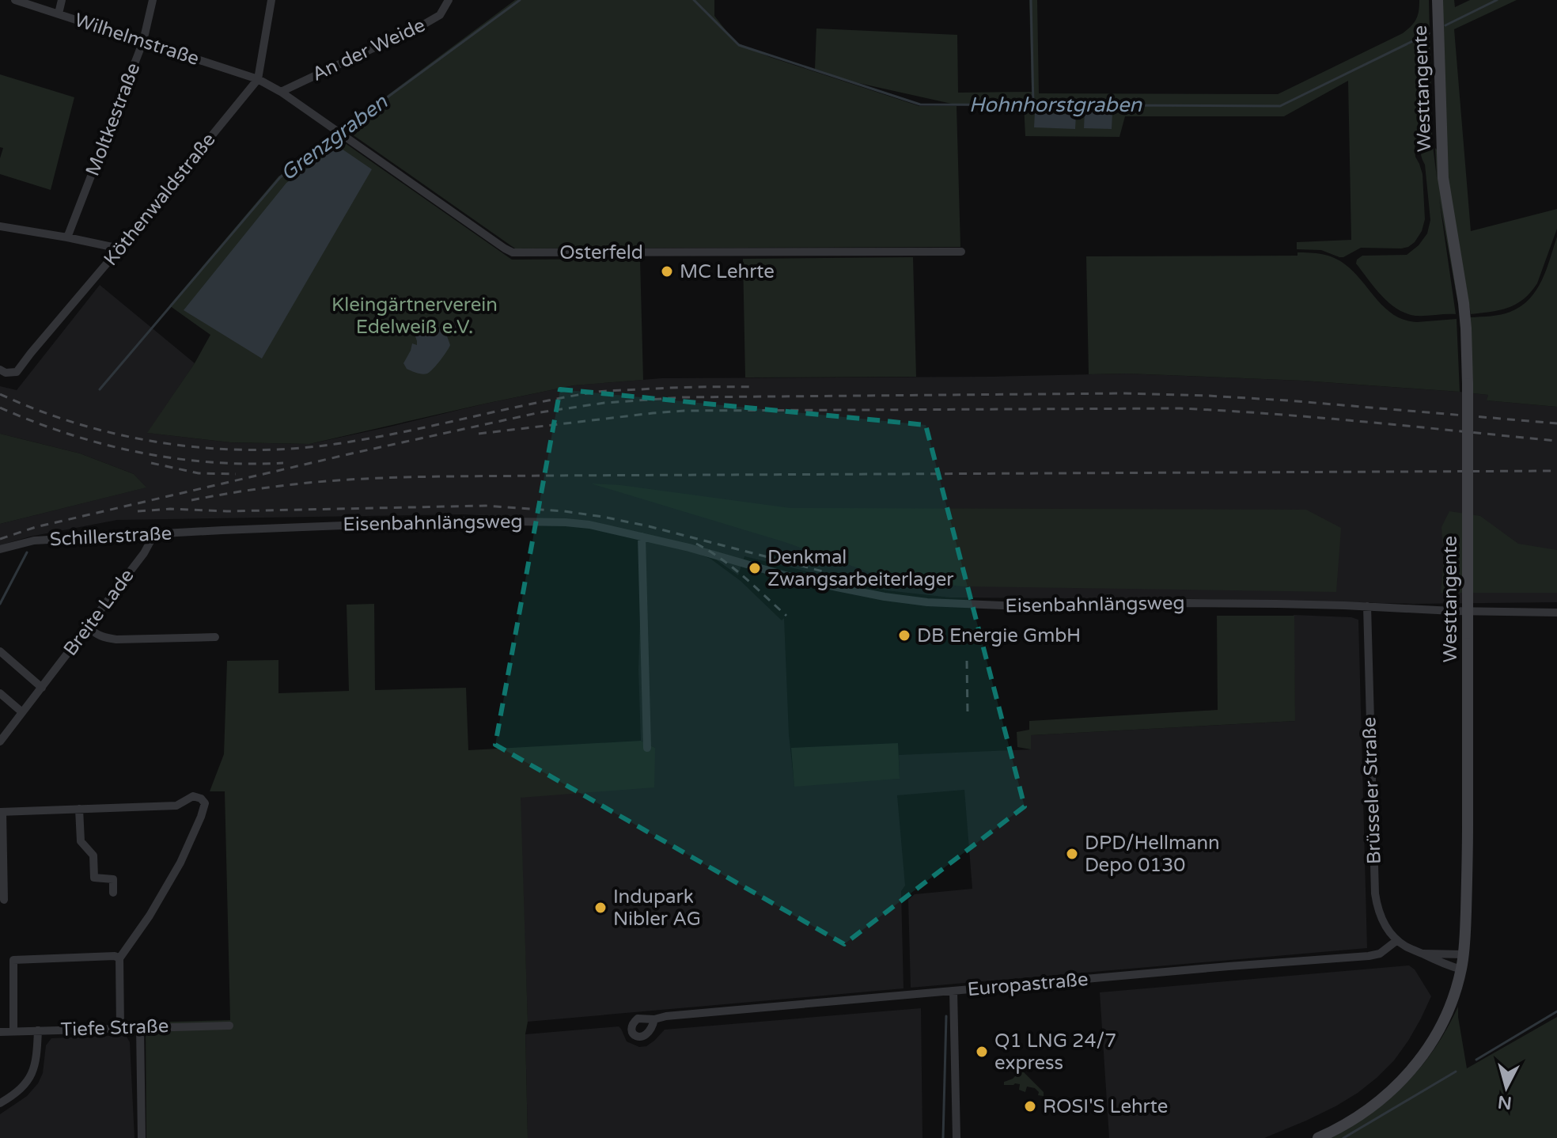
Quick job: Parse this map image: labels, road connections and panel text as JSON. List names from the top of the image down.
{
  "streets": {
    "main road": ["Westtangente"],
    "street": [
      "Wilhelmstraße",
      "An der Weide",
      "Moltkestraße",
      "Köthenwaldstraße",
      "Osterfeld",
      "Eisenbahnlängsweg",
      "Schillerstraße",
      "Breite Lade",
      "Brüsseler Straße",
      "Europastraße",
      "Tiefe Straße"
    ]
  },
  "crossings": [
    ["Wilhelmstraße", "An der Weide"],
    ["Wilhelmstraße", "Moltkestraße"],
    ["Wilhelmstraße", "Köthenwaldstraße"],
    ["Wilhelmstraße", "Osterfeld"],
    ["Westtangente", "Brüsseler Straße"],
    ["Eisenbahnlängsweg", "Schillerstraße"],
    ["Eisenbahnlängsweg", "Brüsseler Straße"],
    ["Schillerstraße", "Breite Lade"],
    ["Brüsseler Straße", "Europastraße"]
  ],
  "water": ["Hohnhorstgraben", "Grenzgraben"],
  "parks": ["Kleingärtnerverein Edelweiß e.V."],
  "places": [
    "MC Lehrte",
    "Denkmal Zwangsarbeiterlager",
    "DB Energie GmbH",
    "DPD/Hellmann Depo 0130",
    "Indupark Nibler AG",
    "Q1 LNG 24/7 express",
    "ROSI'S Lehrte"
  ],
  "north": "bottom"
}
